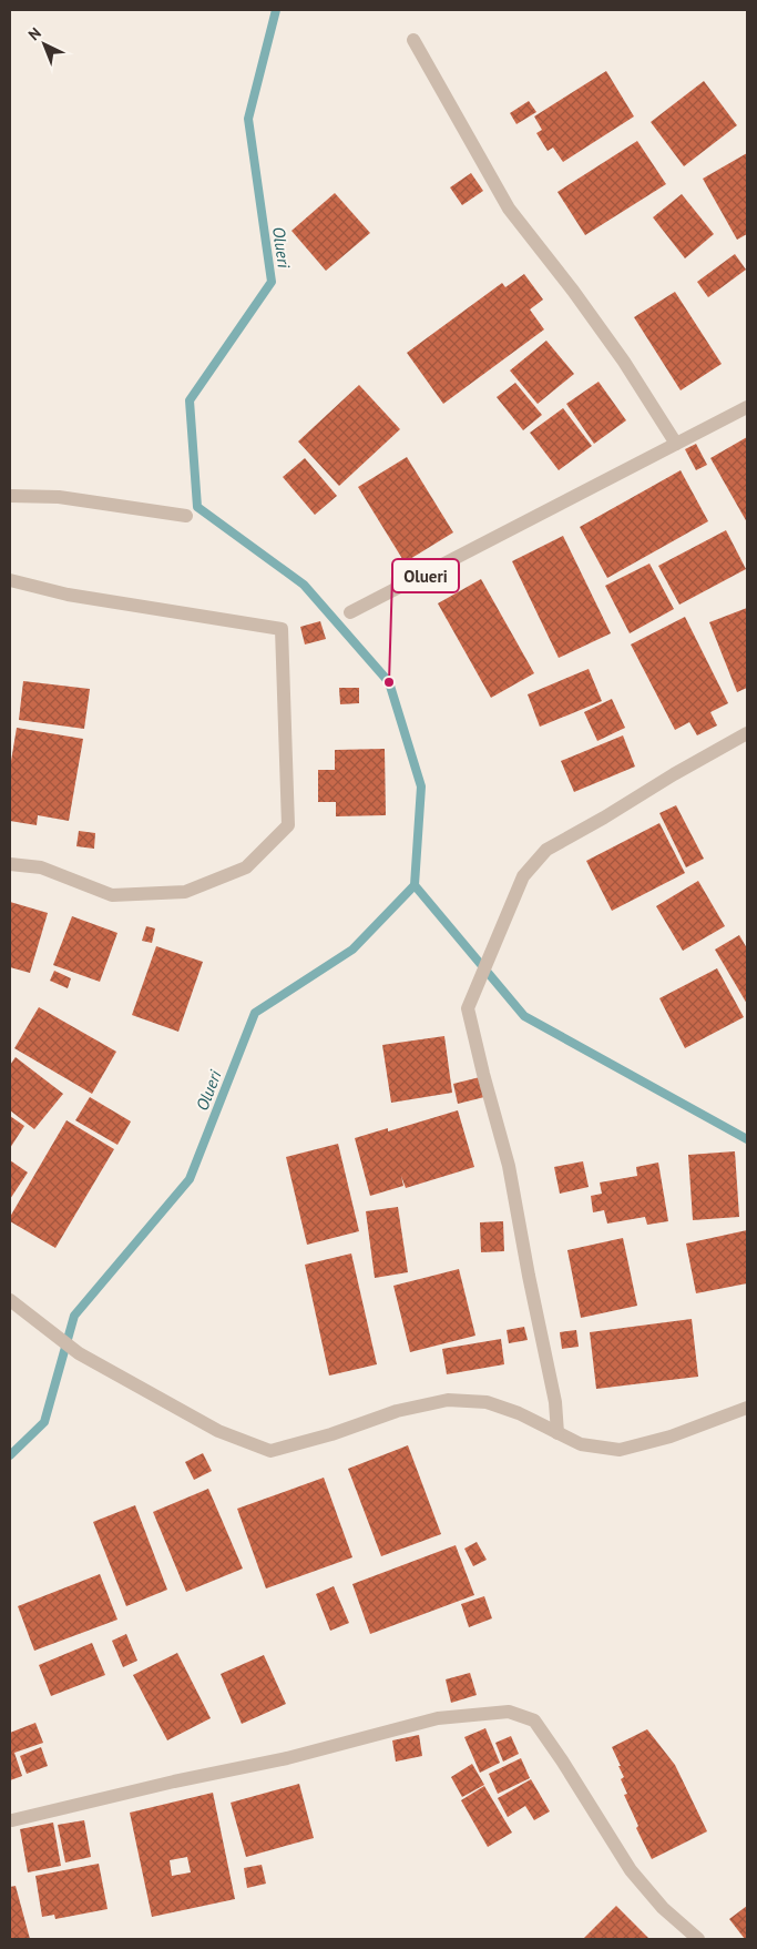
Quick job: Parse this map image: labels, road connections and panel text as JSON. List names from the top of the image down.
{
  "water": ["Olueri"],
  "places": ["Olueri"],
  "north": "top left"
}
